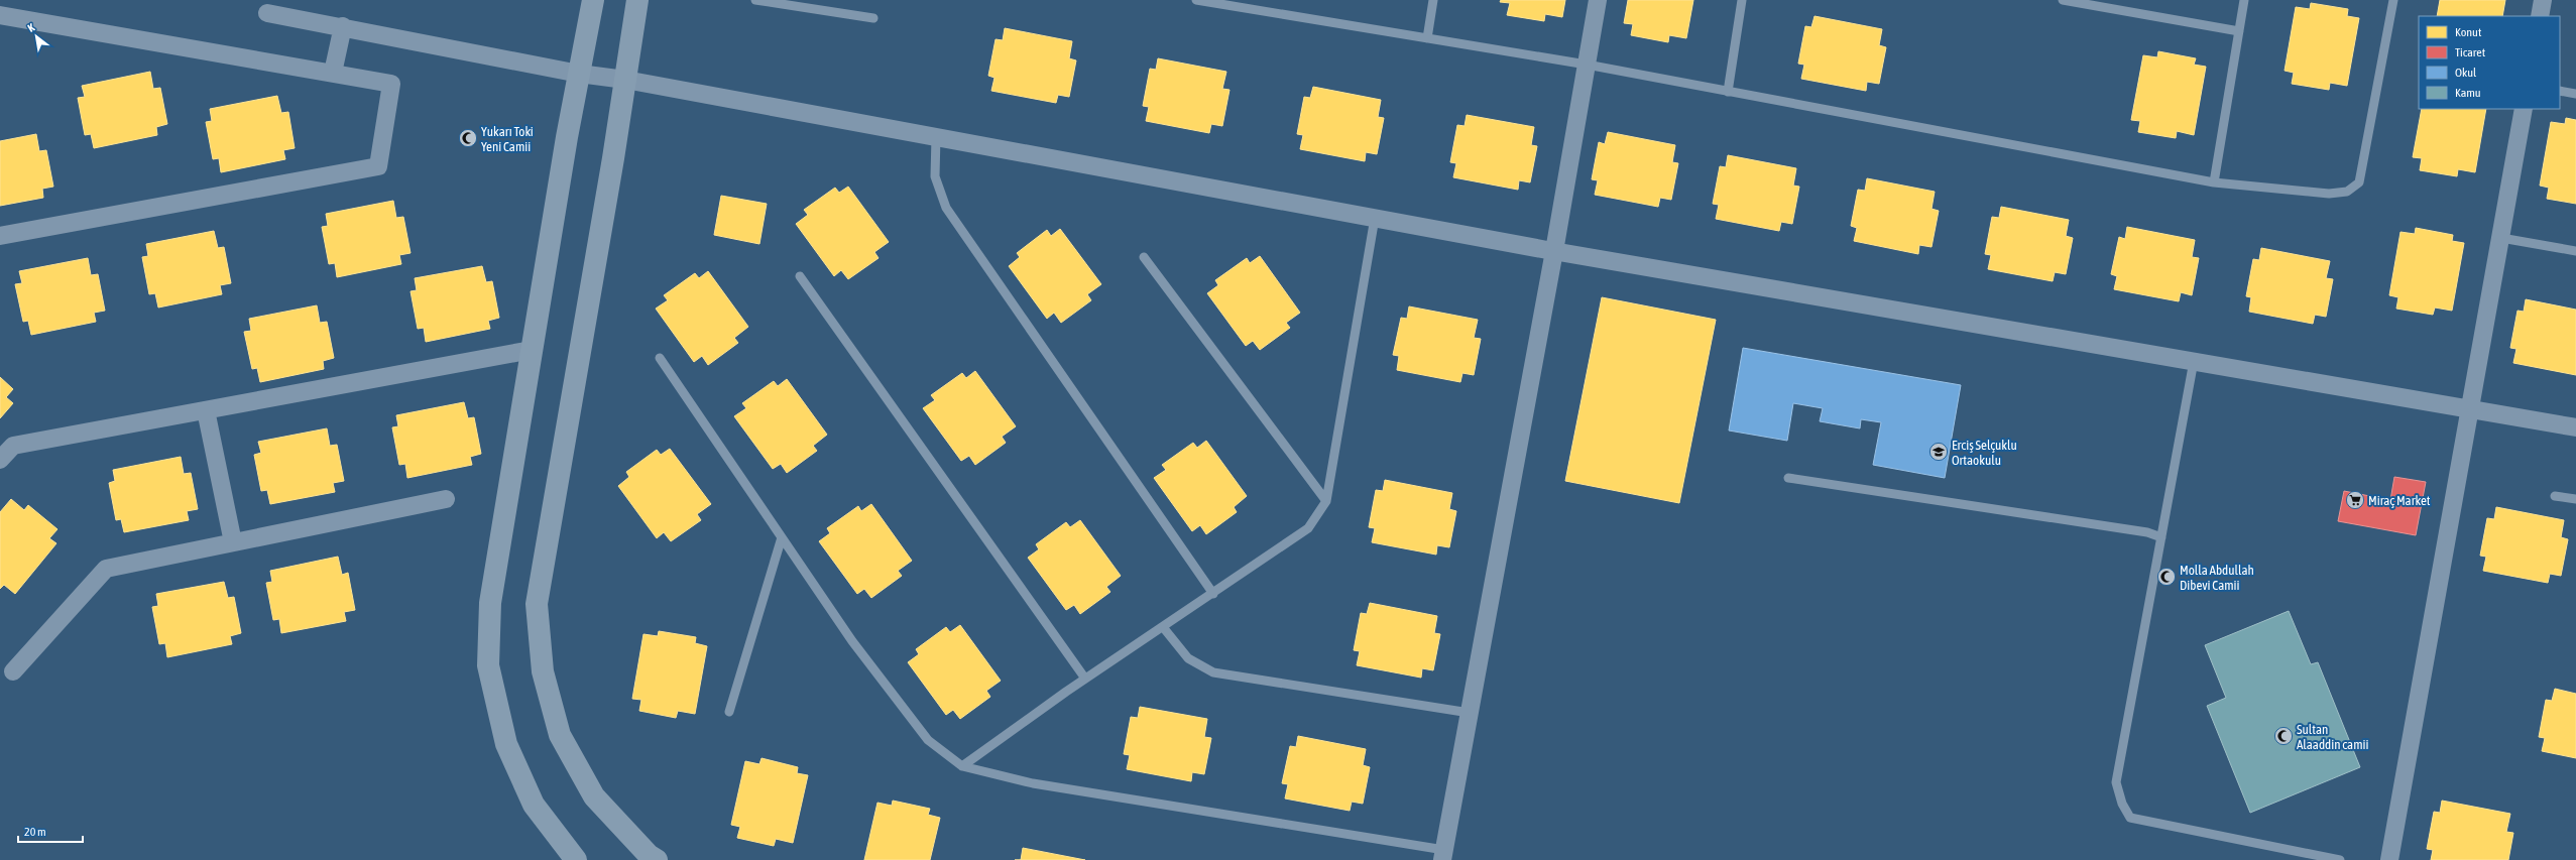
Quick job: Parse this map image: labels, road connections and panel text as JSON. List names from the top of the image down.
{
  "places": {
    "mosque": ["Yukarı Toki Yeni Camii", "Molla Abdullah Dibevi Camii", "Sultan Alaaddin camii"],
    "school or university": ["Erciş Selçuklu Ortaokulu"],
    "supermarket": ["Miraç Market"]
  },
  "legend": [
    "Konut",
    "Ticaret",
    "Okul",
    "Kamu"
  ],
  "scale_bar": "20 m",
  "north": "top left"
}
